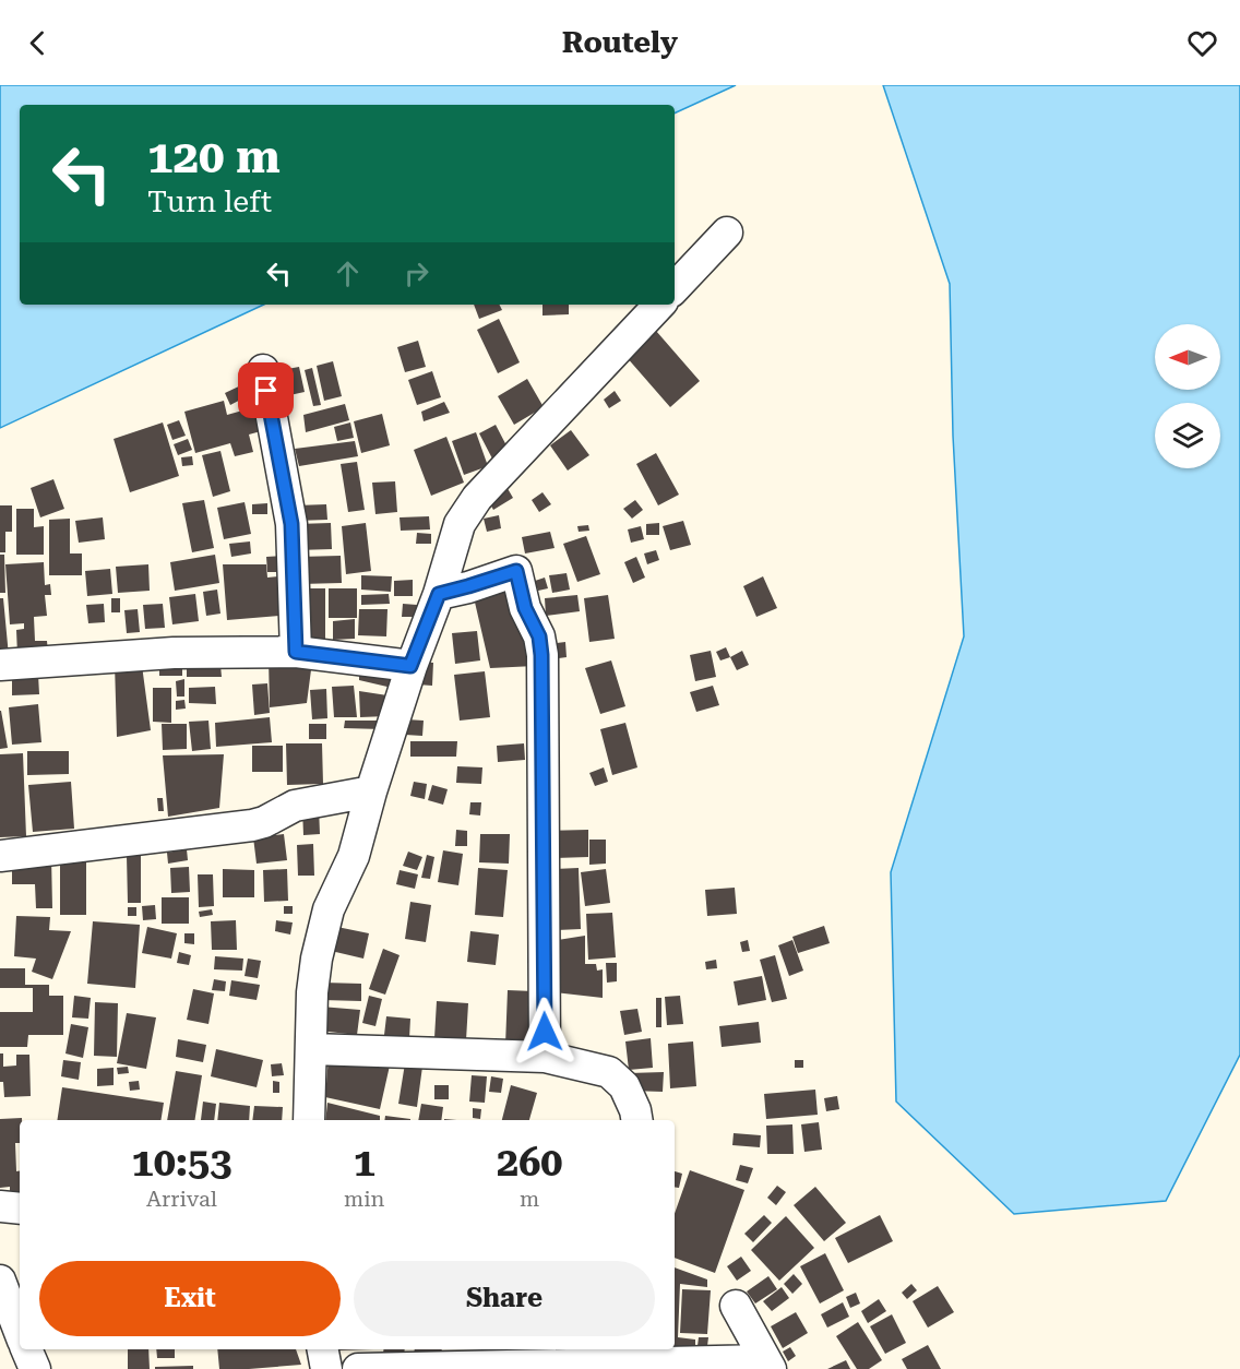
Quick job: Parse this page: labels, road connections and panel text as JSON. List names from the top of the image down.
{
  "north": "left",
  "page": {
    "header": "Routely",
    "turn": ["120 m", "Turn left"],
    "eta": [
      "10:53",
      "Arrival",
      "1",
      "min",
      "260",
      "m"
    ],
    "buttons": ["Exit", "Share"]
  }
}
